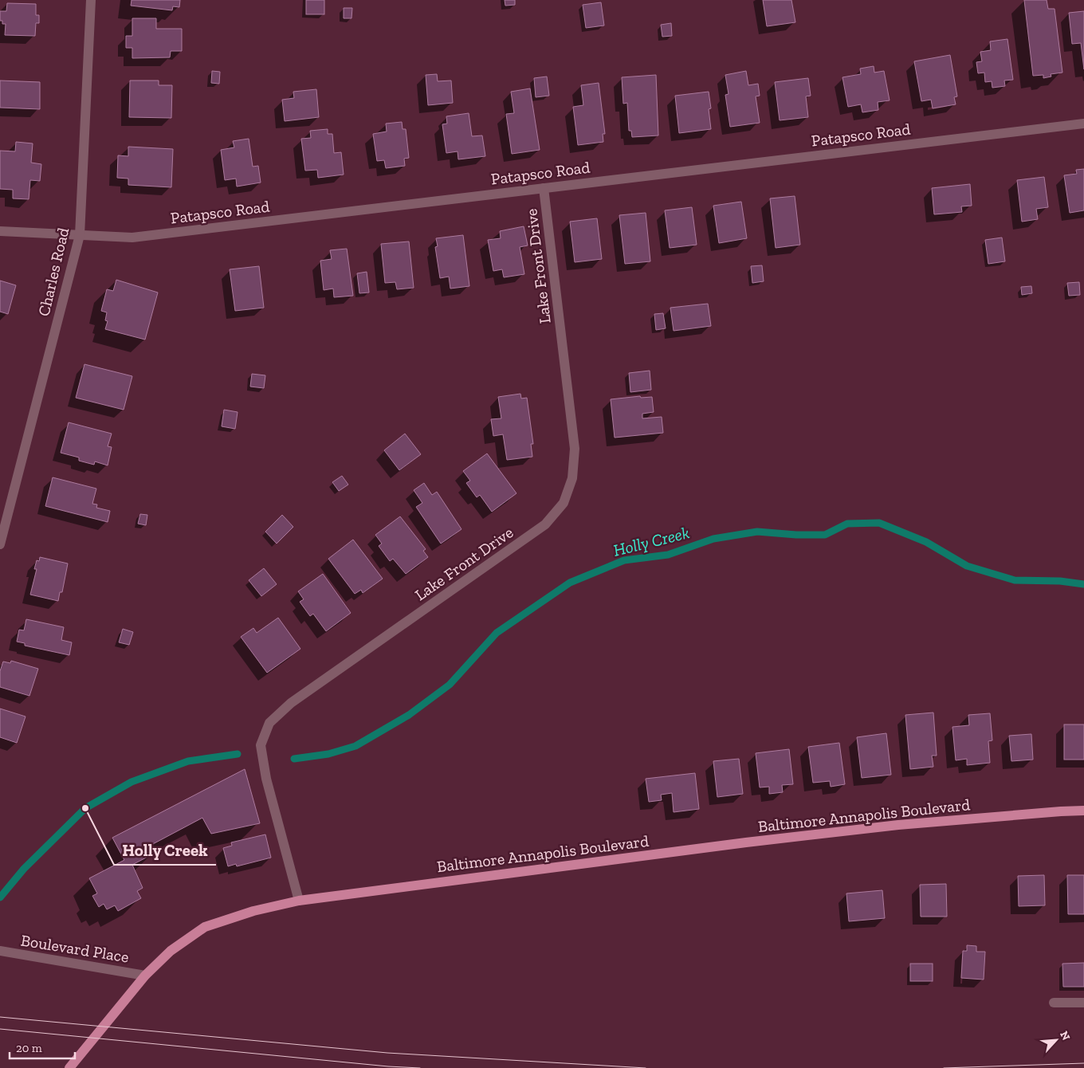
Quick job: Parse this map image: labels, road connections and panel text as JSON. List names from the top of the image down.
{
  "streets": {
    "main road": ["Baltimore Annapolis Boulevard"],
    "street": [
      "Patapsco Road",
      "Lake Front Drive",
      "Charles Road",
      "Boulevard Place"
    ]
  },
  "crossings": [
    ["Patapsco Road", "Lake Front Drive"],
    ["Patapsco Road", "Charles Road"],
    ["Lake Front Drive", "Baltimore Annapolis Boulevard"],
    ["Baltimore Annapolis Boulevard", "Boulevard Place"]
  ],
  "water": ["Holly Creek"],
  "places": ["Holly Creek"],
  "scale_bar": "20 m",
  "north": "top right"
}
